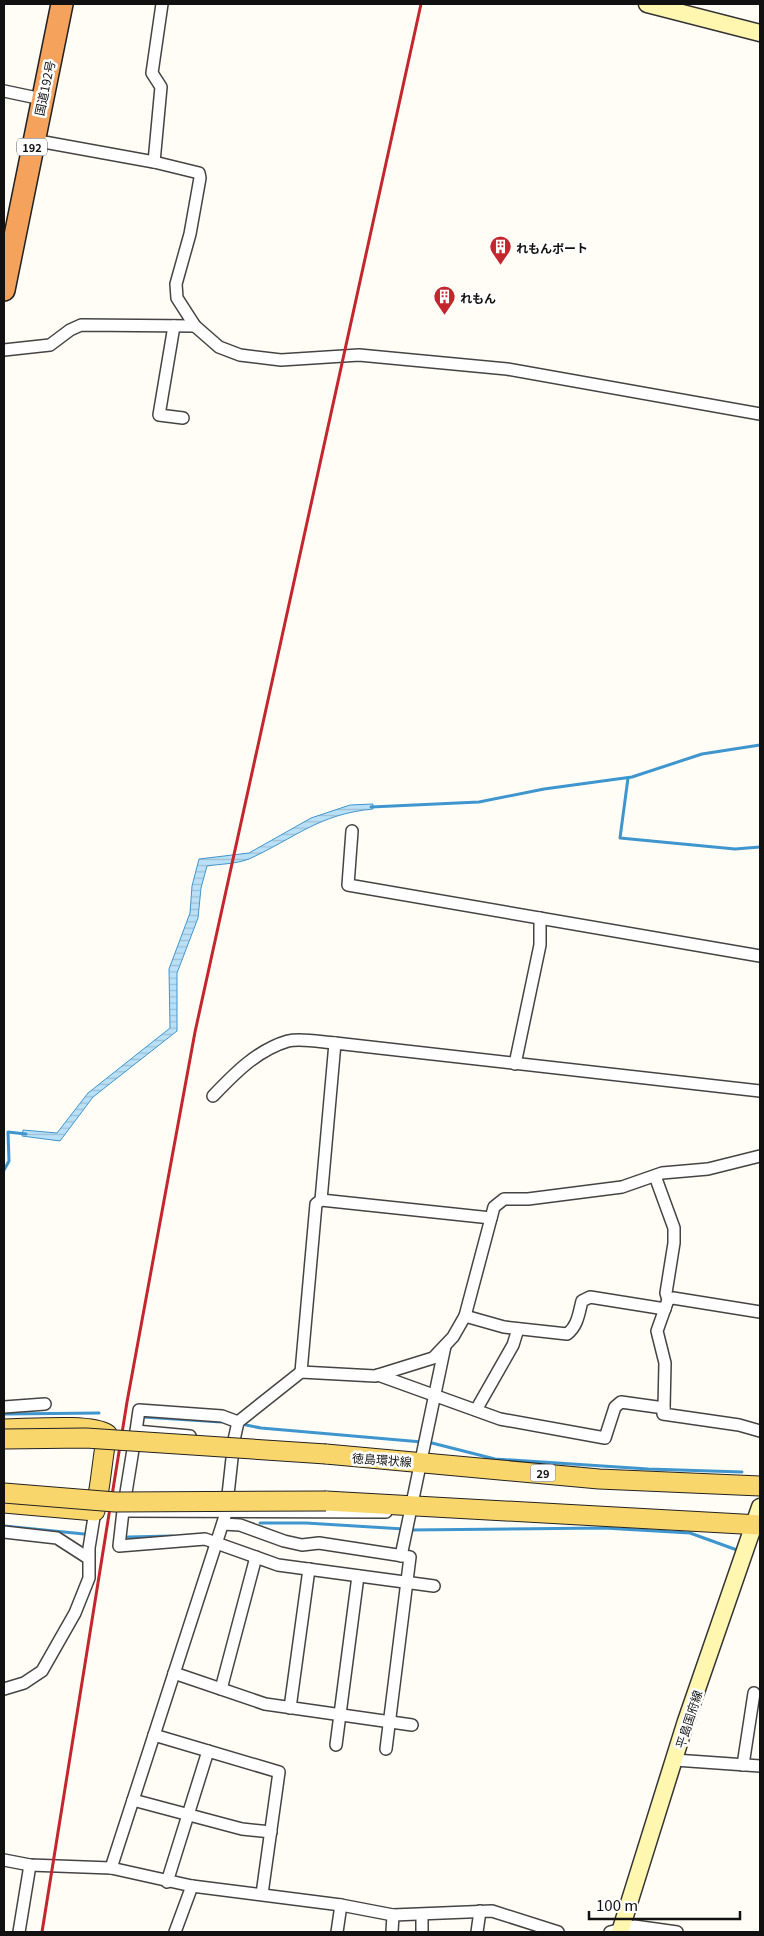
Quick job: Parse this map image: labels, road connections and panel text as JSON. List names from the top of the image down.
{
  "streets": {
    "highway": ["国道192号", "192"],
    "main road": ["徳島環状線", "29", "平島国府線"]
  },
  "places": {
    "building": ["れもんポート", "れもん"]
  },
  "scale_bar": "100 m"
}
